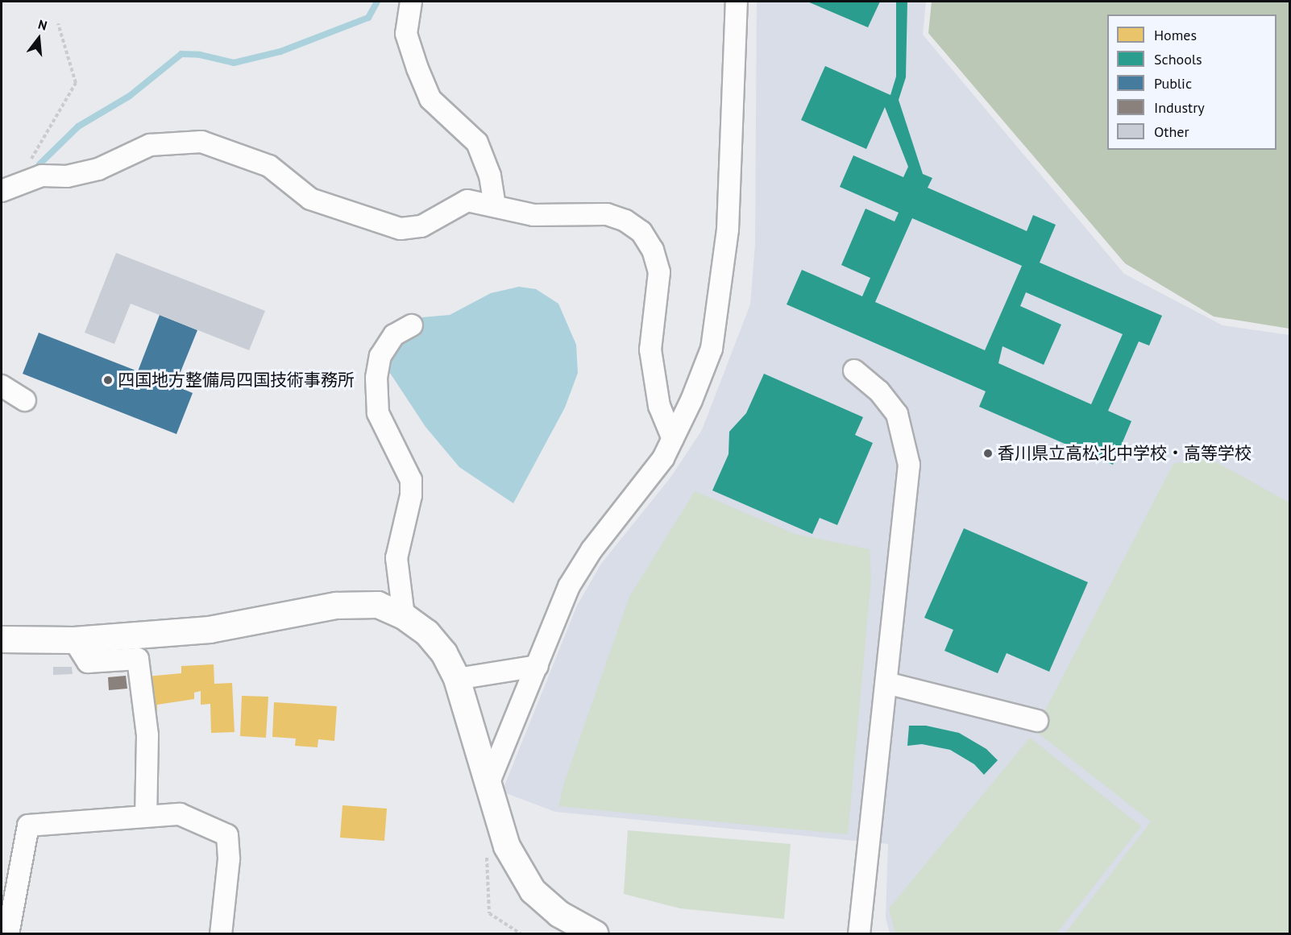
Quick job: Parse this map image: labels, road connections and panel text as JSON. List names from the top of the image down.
{
  "places": ["四国地方整備局四国技術事務所", "香川県立高松北中学校・高等学校"],
  "legend": [
    "Homes",
    "Schools",
    "Public",
    "Industry",
    "Other"
  ],
  "north": "top"
}
